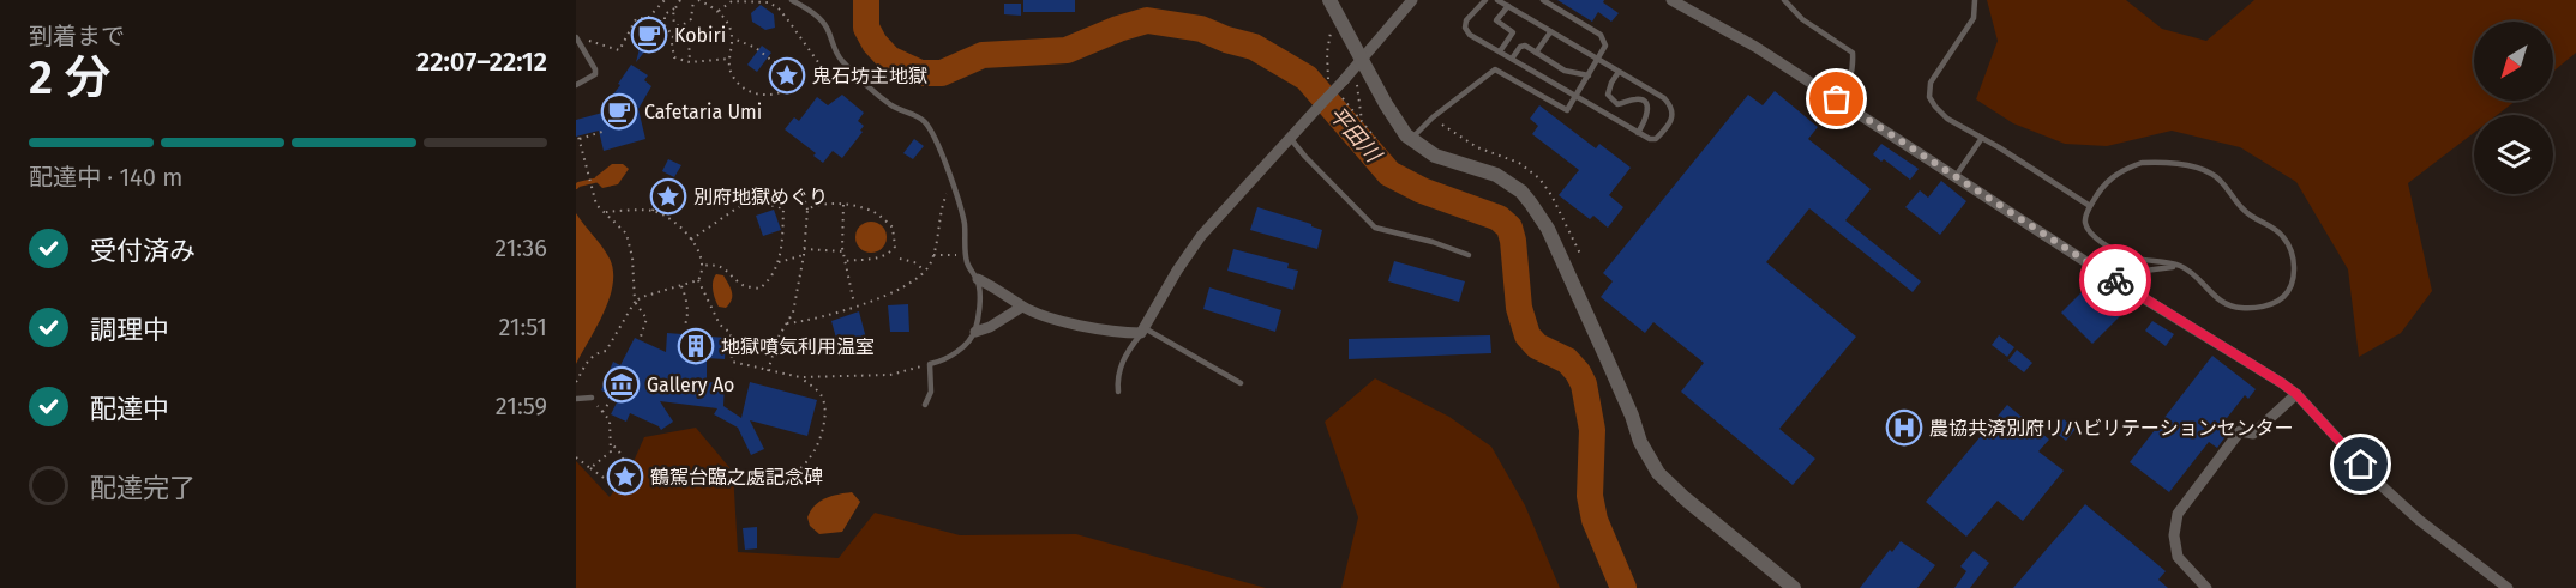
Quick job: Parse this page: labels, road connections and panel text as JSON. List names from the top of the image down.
{
  "water": ["平田川"],
  "places": {
    "cafe": ["Kobiri", "Cafetaria Umi"],
    "place": ["鬼石坊主地獄", "別府地獄めぐり", "鶴駕台臨之處記念碑"],
    "building": ["地獄噴気利用温室"],
    "museum": ["Gallery Ao"],
    "hospital": ["農協共済別府リハビリテーションセンター"]
  },
  "north": "bottom left",
  "page": {
    "heading": ["2 分", "到着まで", "22:07–22:12"],
    "bar": "配達中 · 140 m",
    "list": [
      ["受付済み", "21:36"],
      ["調理中", "21:51"],
      ["配達中", "21:59"],
      "配達完了"
    ]
  }
}
